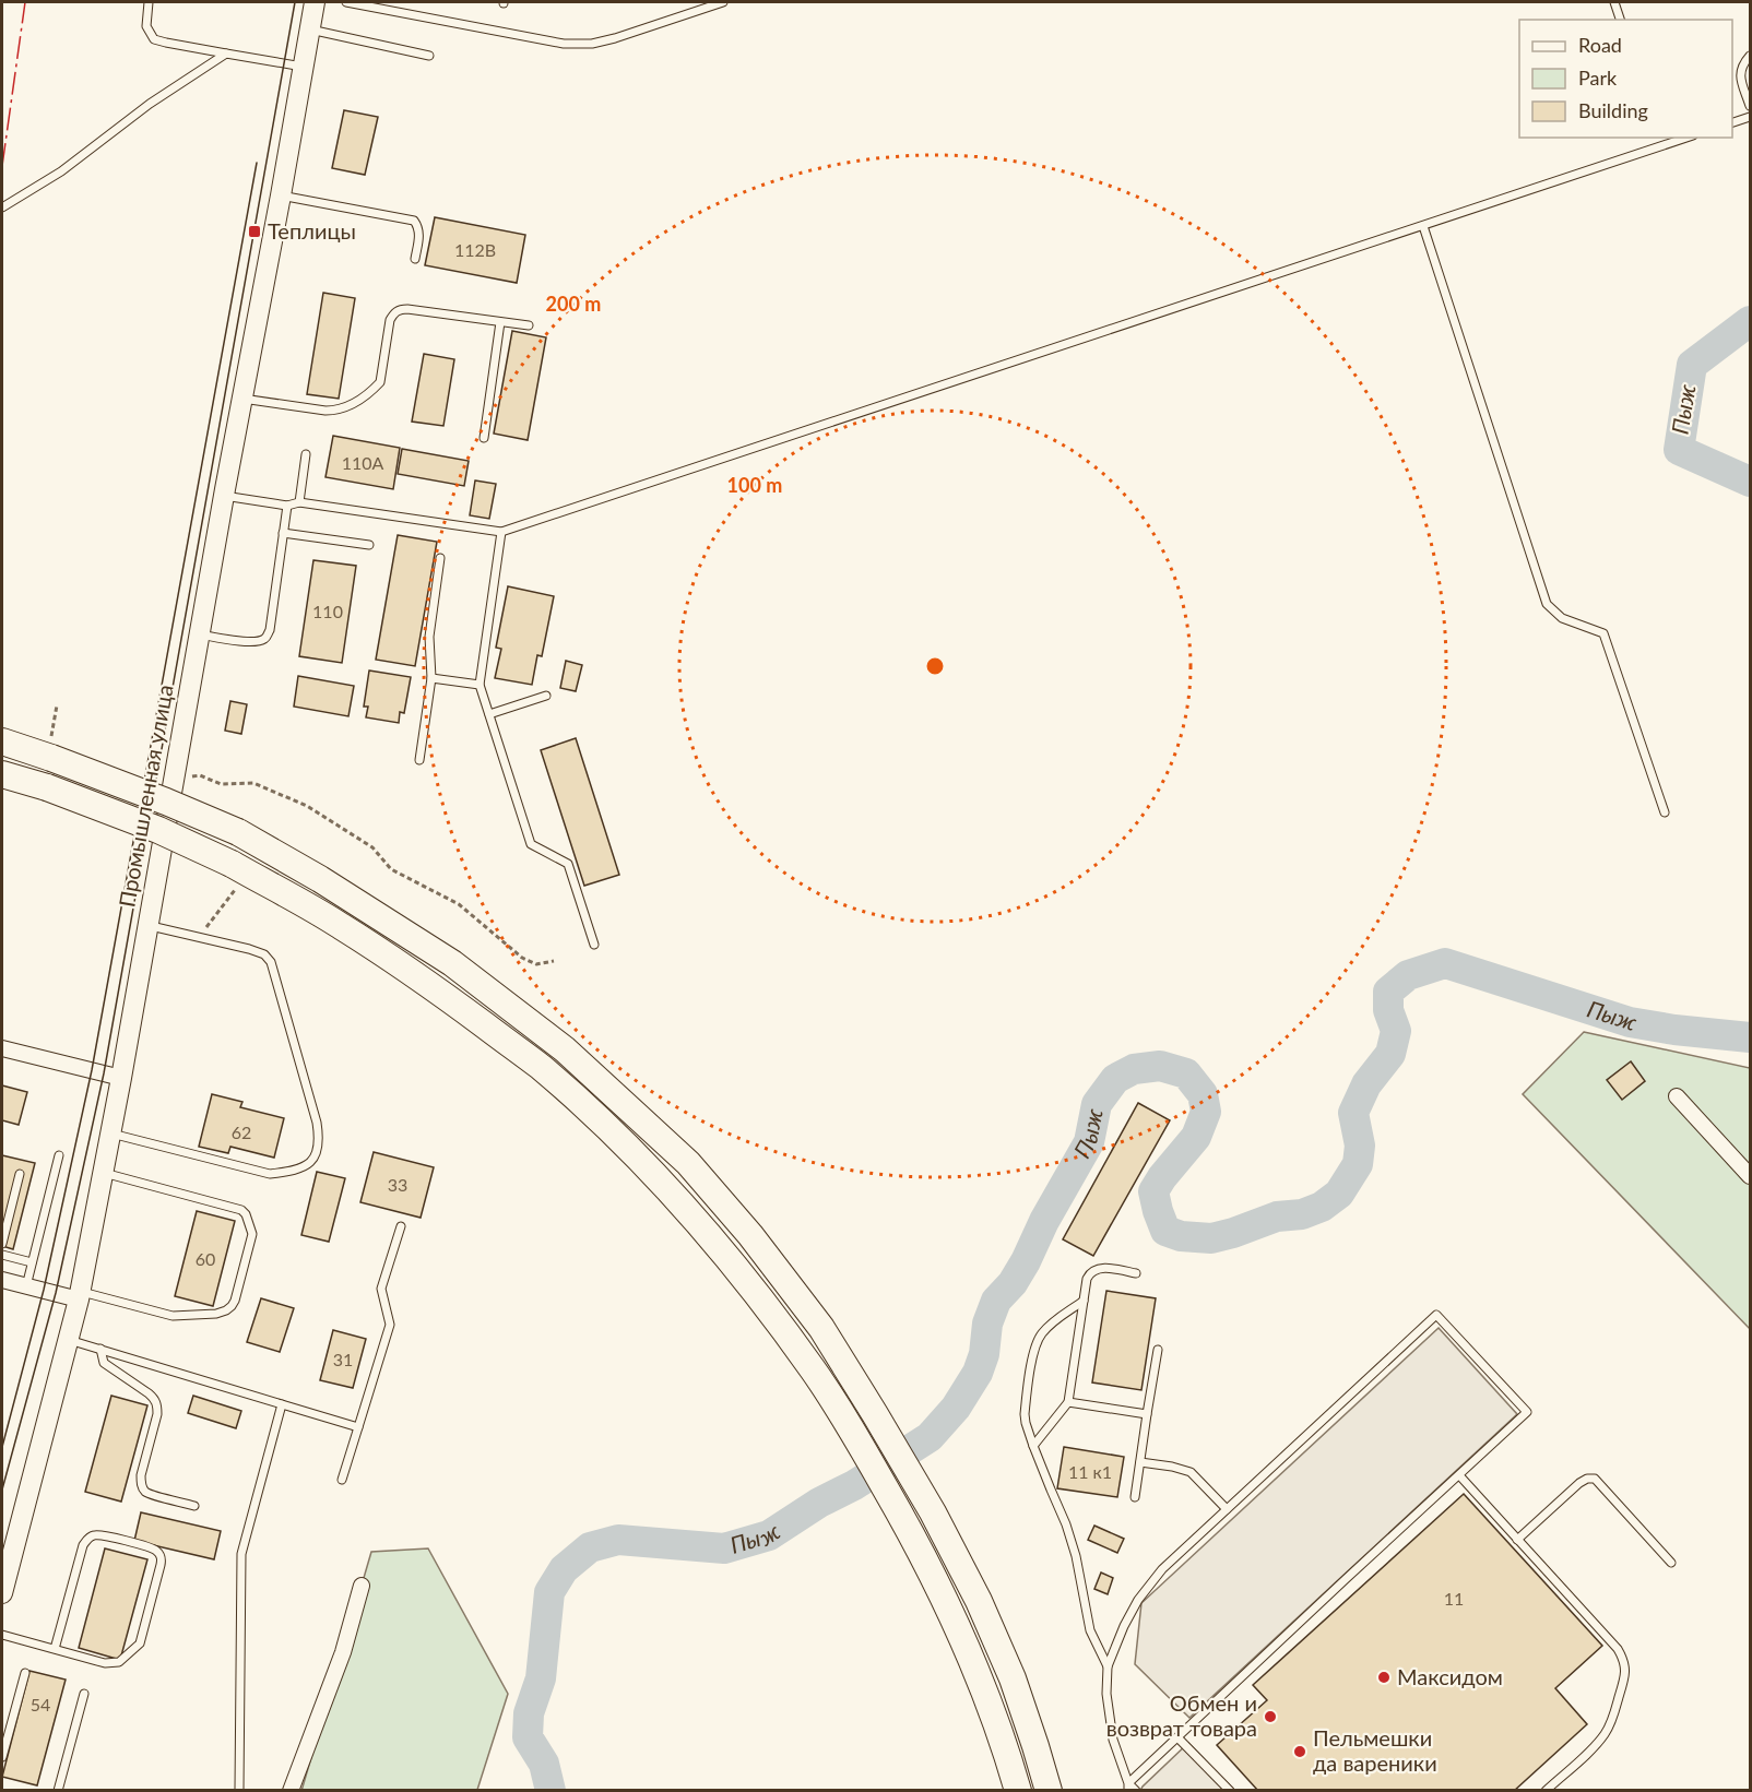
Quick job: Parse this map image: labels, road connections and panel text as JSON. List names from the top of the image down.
{
  "streets": {
    "street": ["Промышленная улица"]
  },
  "water": ["Пыж"],
  "places": {
    "transit": ["Теплицы"],
    "other": ["Максидом", "Обмен и возврат товара", "Пельмешки да вареники"]
  },
  "house_numbers": [
    "112В",
    "110А",
    "110",
    "62",
    "33",
    "60",
    "31",
    "11 к1",
    "11",
    "54"
  ],
  "legend": ["Road", "Park", "Building"],
  "rings": ["200 m", "100 m"]
}
